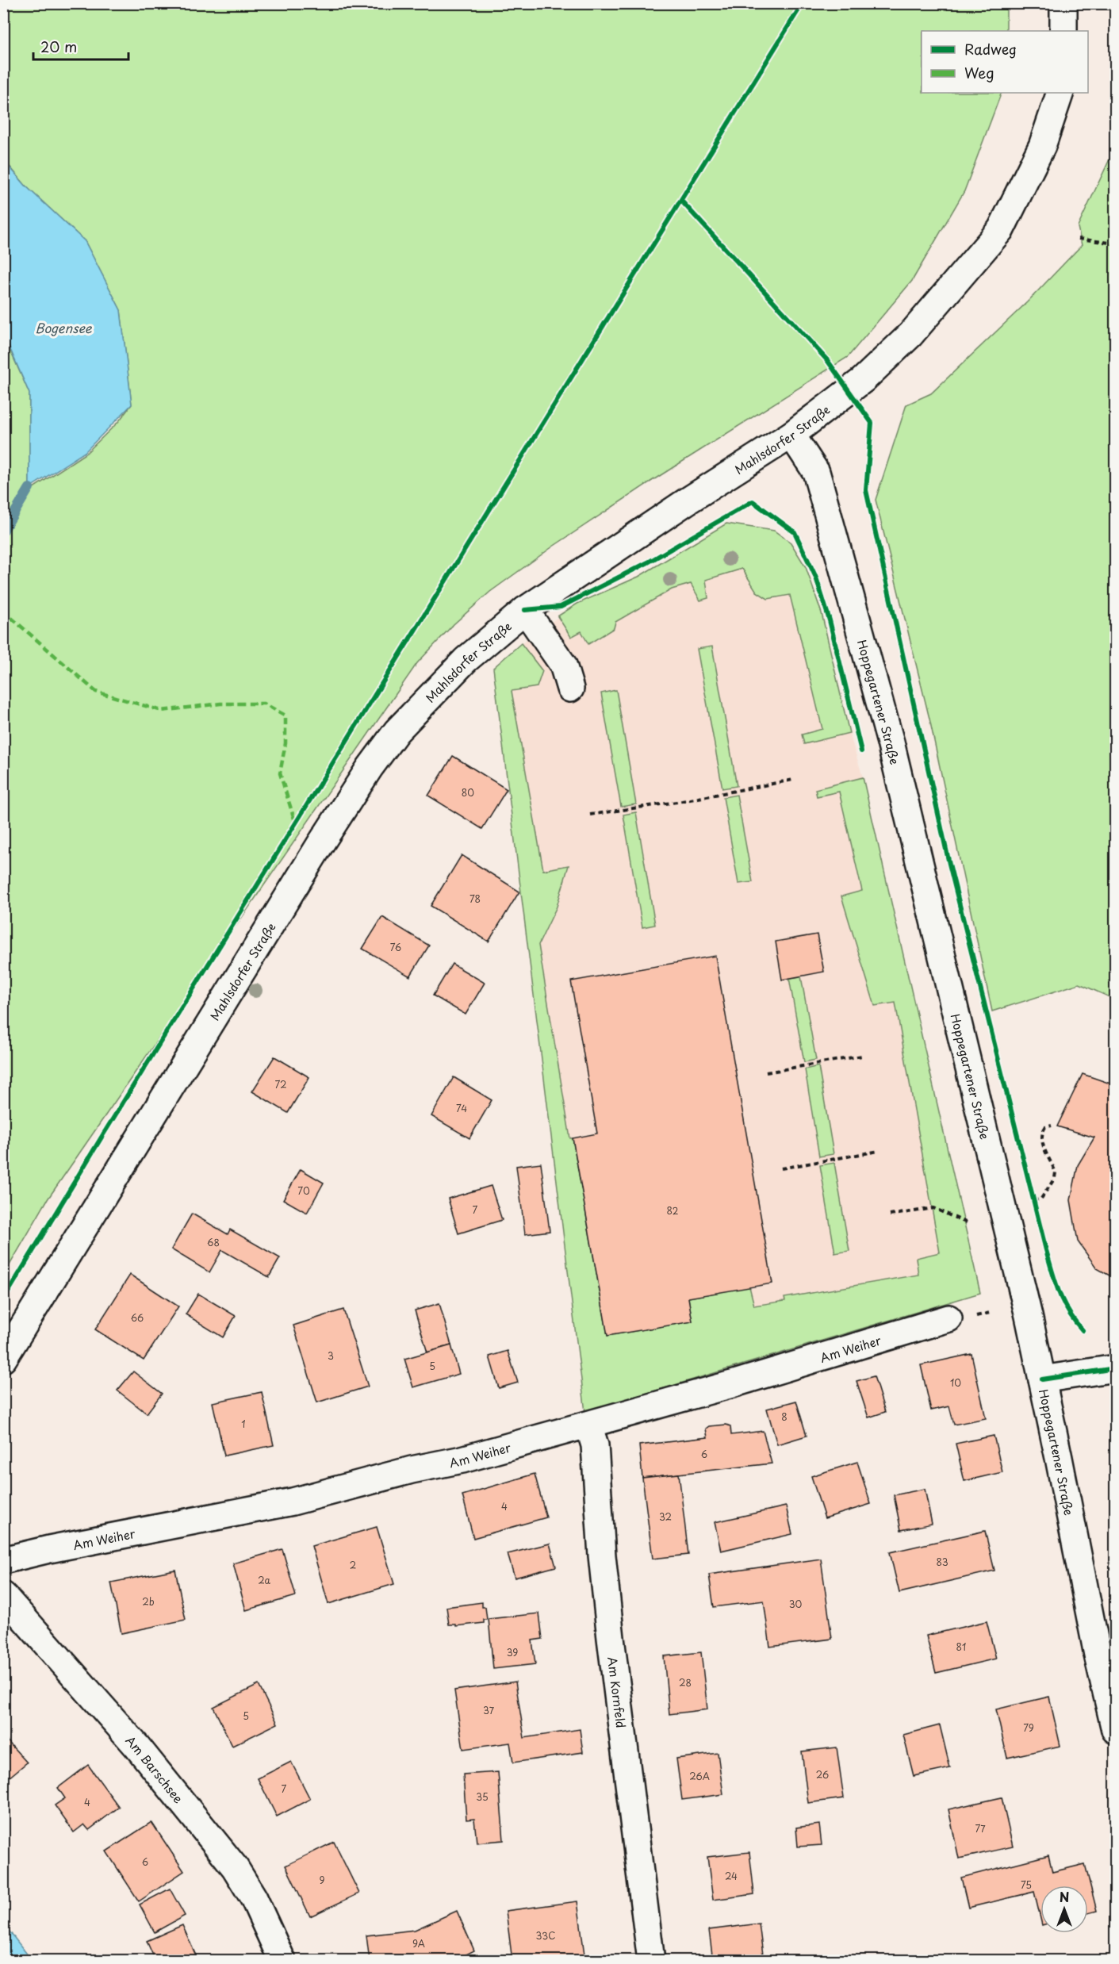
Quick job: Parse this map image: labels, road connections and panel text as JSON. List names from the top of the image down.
{
  "streets": {
    "main road": [
      "Mahlsdorfer Straße",
      "Hoppegartener Straße",
      "Am Weiher",
      "Am Kornfeld",
      "Am Barschsee"
    ]
  },
  "crossings": [
    ["Mahlsdorfer Straße", "Hoppegartener Straße"],
    ["Am Weiher", "Am Kornfeld"]
  ],
  "water": ["Bogensee"],
  "house_numbers": [
    "80",
    "78",
    "76",
    "72",
    "74",
    "70",
    "7",
    "82",
    "68",
    "66",
    "3",
    "5",
    "10",
    "8",
    "1",
    "6",
    "4",
    "32",
    "83",
    "2",
    "2a",
    "2b",
    "30",
    "81",
    "39",
    "28",
    "37",
    "5",
    "79",
    "26",
    "26A",
    "7",
    "35",
    "4",
    "77",
    "6",
    "24",
    "9",
    "75",
    "33C",
    "9A"
  ],
  "legend": ["Radweg", "Weg"],
  "scale_bar": "20 m",
  "north": "top"
}
